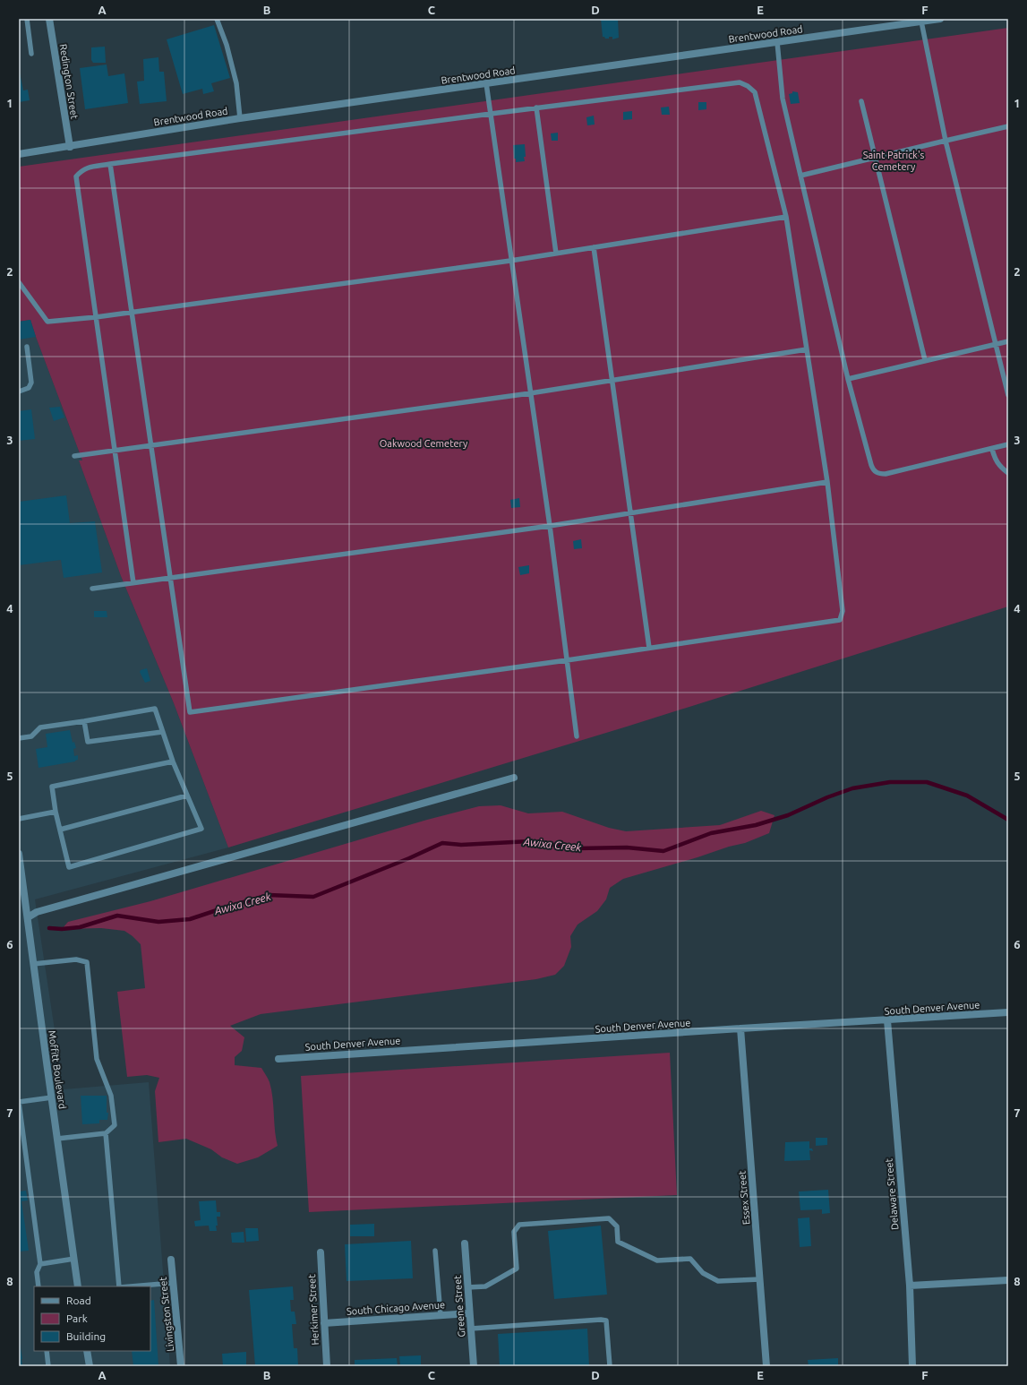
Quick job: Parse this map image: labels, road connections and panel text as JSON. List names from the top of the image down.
{
  "streets": {
    "street": [
      "Brentwood Road",
      "Redington Street",
      "South Denver Avenue",
      "Moffitt Boulevard",
      "Delaware Street",
      "Essex Street",
      "Greene Street",
      "South Chicago Avenue",
      "Herkimer Street",
      "Livingston Street"
    ]
  },
  "crossings": [
    ["Brentwood Road", "Redington Street"],
    ["South Denver Avenue", "Delaware Street"],
    ["South Denver Avenue", "Essex Street"],
    ["Greene Street", "South Chicago Avenue"],
    ["South Chicago Avenue", "Herkimer Street"]
  ],
  "water": ["Awixa Creek"],
  "parks": ["Saint Patrick's Cemetery", "Oakwood Cemetery"],
  "legend": ["Road", "Park", "Building"],
  "grid": {
    "columns": [
      "A",
      "B",
      "C",
      "D",
      "E",
      "F"
    ],
    "rows": [
      "1",
      "2",
      "3",
      "4",
      "5",
      "6",
      "7",
      "8"
    ]
  }
}
